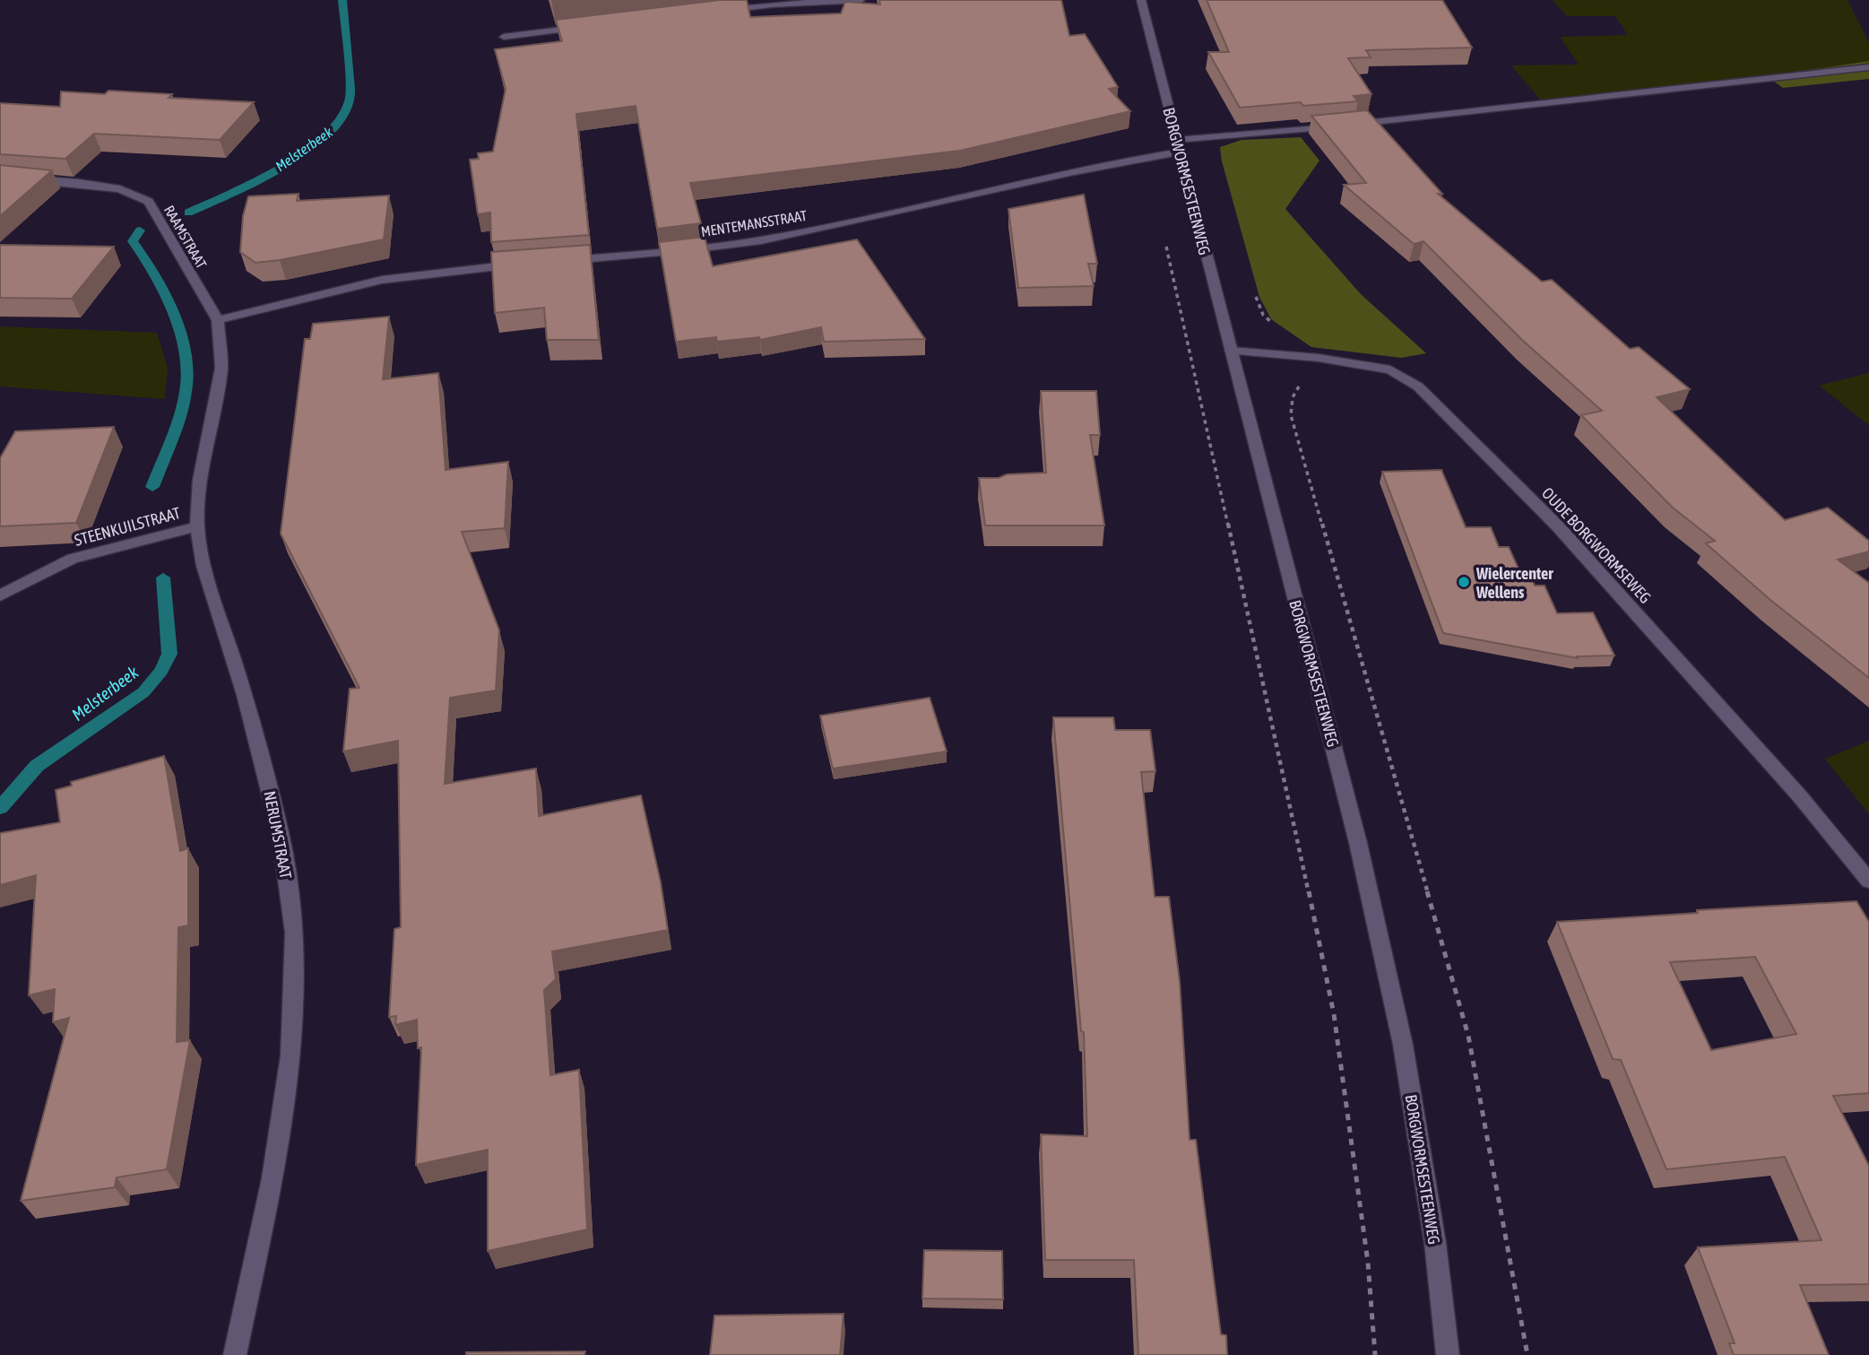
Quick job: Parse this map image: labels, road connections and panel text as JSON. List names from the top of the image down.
{
  "streets": {
    "street": [
      "BORGWORMSESTEENWEG",
      "MENTEMANSSTRAAT",
      "RAAMSTRAAT",
      "STEENKUILSTRAAT",
      "OUDE BORGWORMSEWEG",
      "NERUMSTRAAT"
    ]
  },
  "crossings": [
    ["BORGWORMSESTEENWEG", "MENTEMANSSTRAAT"],
    ["BORGWORMSESTEENWEG", "OUDE BORGWORMSEWEG"],
    ["RAAMSTRAAT", "NERUMSTRAAT"],
    ["STEENKUILSTRAAT", "NERUMSTRAAT"]
  ],
  "water": ["Melsterbeek"],
  "places": ["Wielercenter Wellens"]
}
